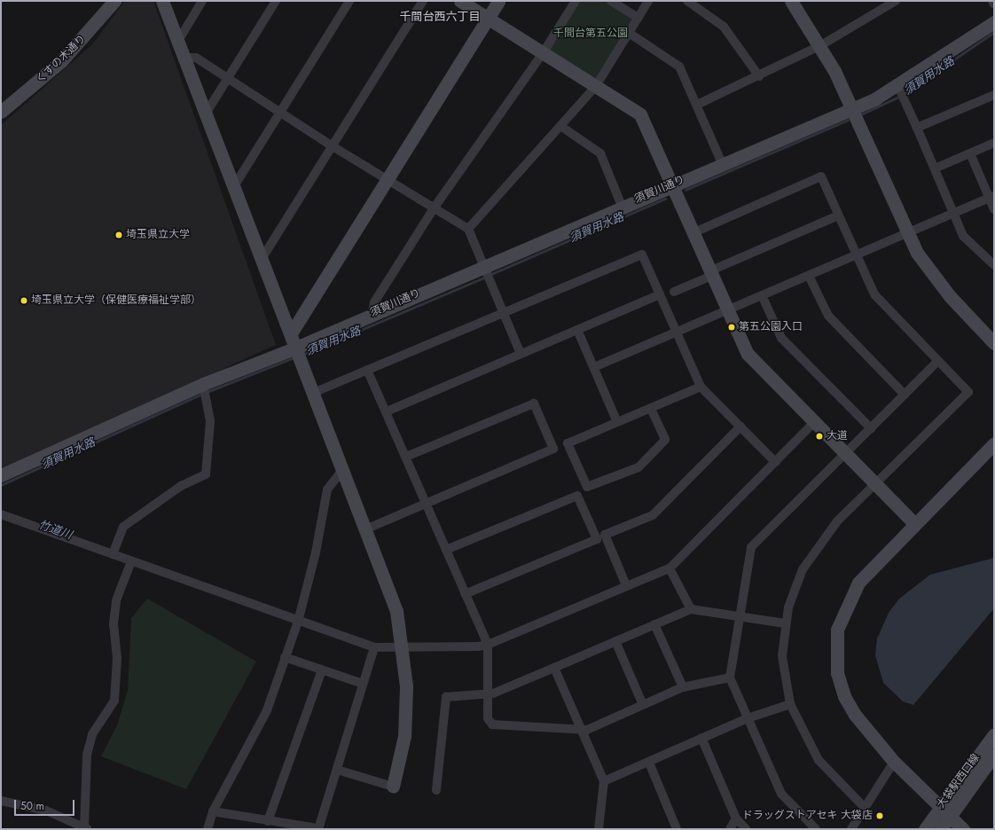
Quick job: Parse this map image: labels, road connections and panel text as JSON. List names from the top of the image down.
{
  "streets": {
    "street": ["くすの木通り", "須賀川通り", "大袋駅西口線"]
  },
  "districts": ["千間台西六丁目"],
  "water": ["須賀用水路", "竹道川"],
  "parks": ["千間台第五公園"],
  "places": [
    "埼玉県立大学",
    "埼玉県立大学（保健医療福祉学部）",
    "第五公園入口",
    "大道",
    "ドラッグストアセキ 大袋店"
  ],
  "scale_bar": "50 m"
}
